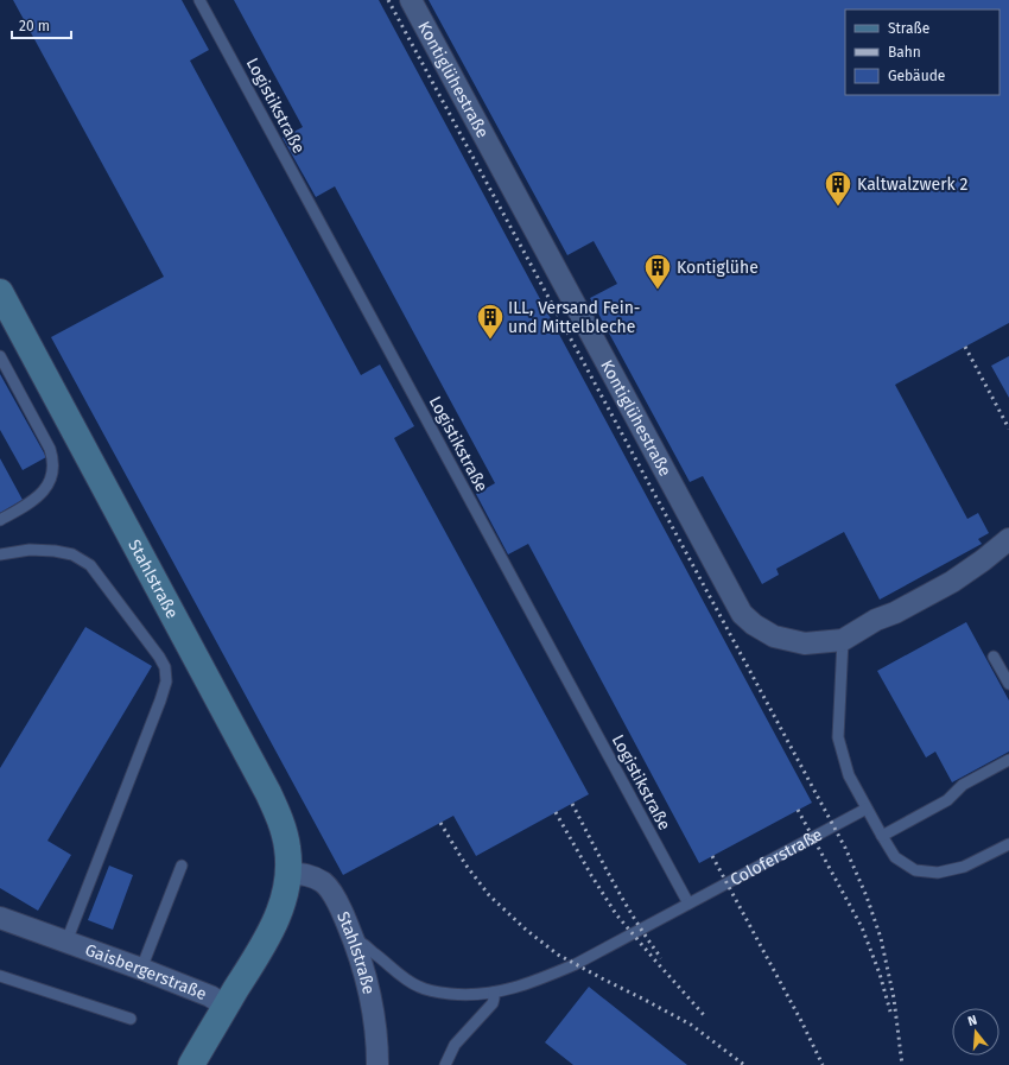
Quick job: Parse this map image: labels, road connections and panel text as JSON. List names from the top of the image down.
{
  "streets": {
    "street": ["Kontiglühestraße", "Stahlstraße", "Gaisbergerstraße"],
    "lane": ["Logistikstraße", "Coloferstraße"]
  },
  "crossings": [
    ["Logistikstraße", "Coloferstraße"],
    ["Stahlstraße", "Coloferstraße"],
    ["Stahlstraße", "Gaisbergerstraße"]
  ],
  "places": {
    "building": ["Kaltwalzwerk 2", "Kontiglühe", "ILL, Versand Fein- und Mittelbleche"]
  },
  "legend": ["Straße", "Bahn", "Gebäude"],
  "scale_bar": "20 m",
  "north": "top"
}
